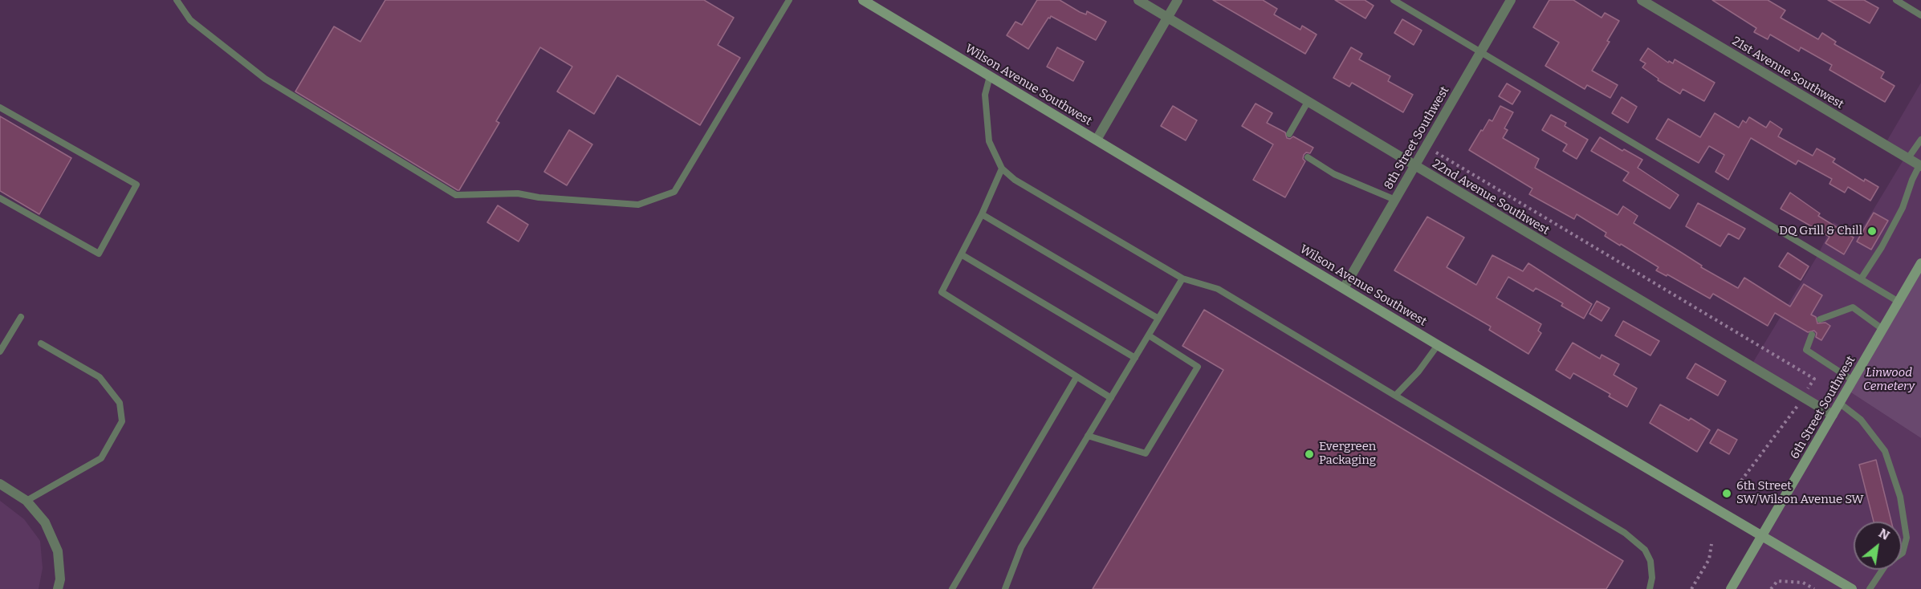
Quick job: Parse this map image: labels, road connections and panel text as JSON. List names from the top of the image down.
{
  "streets": {
    "main road": ["Wilson Avenue Southwest", "6th Street Southwest"],
    "street": ["21st Avenue Southwest", "8th Street Southwest", "22nd Avenue Southwest"]
  },
  "crossings": [
    ["Wilson Avenue Southwest", "8th Street Southwest"],
    ["Wilson Avenue Southwest", "6th Street Southwest"],
    ["8th Street Southwest", "22nd Avenue Southwest"],
    ["22nd Avenue Southwest", "6th Street Southwest"]
  ],
  "parks": ["Linwood Cemetery"],
  "places": ["DQ Grill & Chill", "Evergreen Packaging", "6th Street SW/Wilson Avenue SW"],
  "north": "top right"
}
